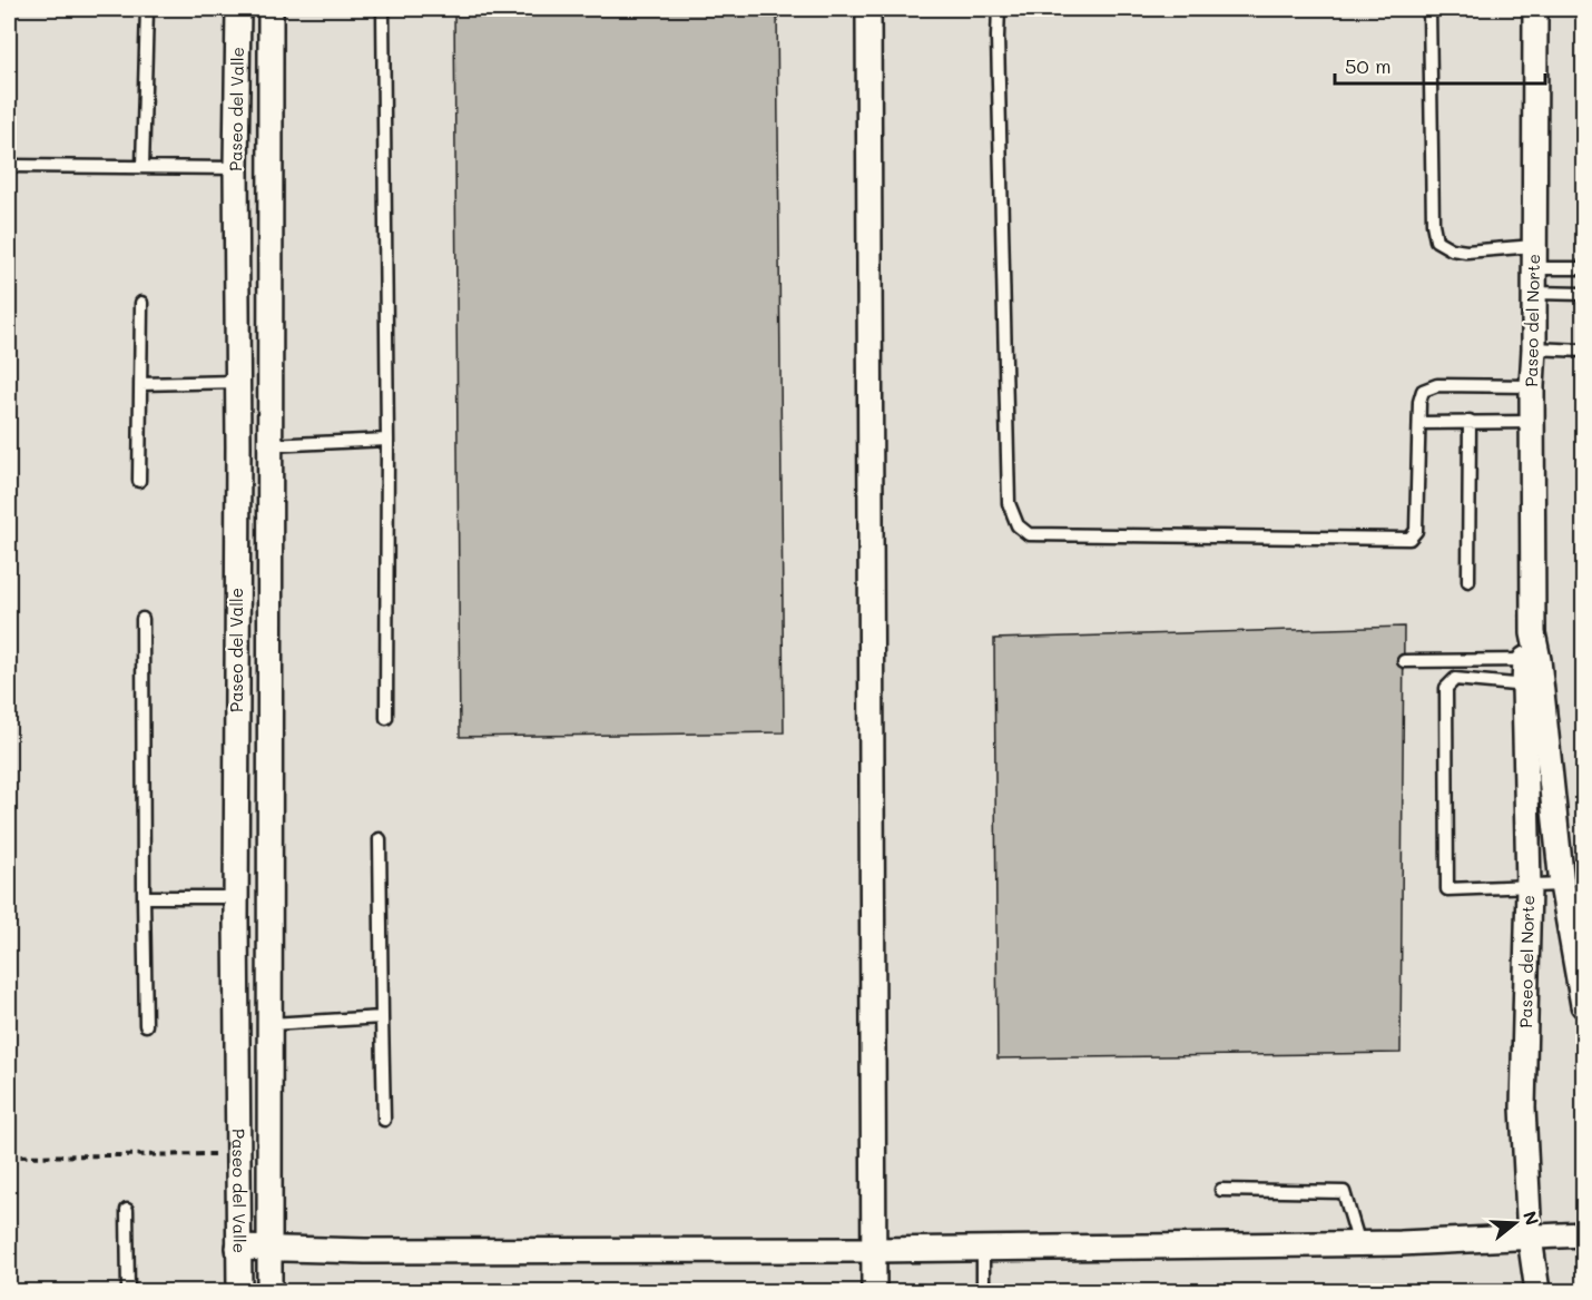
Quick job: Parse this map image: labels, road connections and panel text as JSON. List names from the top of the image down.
{
  "streets": {
    "street": ["Paseo del Valle", "Paseo del Norte"]
  },
  "scale_bar": "50 m",
  "north": "right"
}
